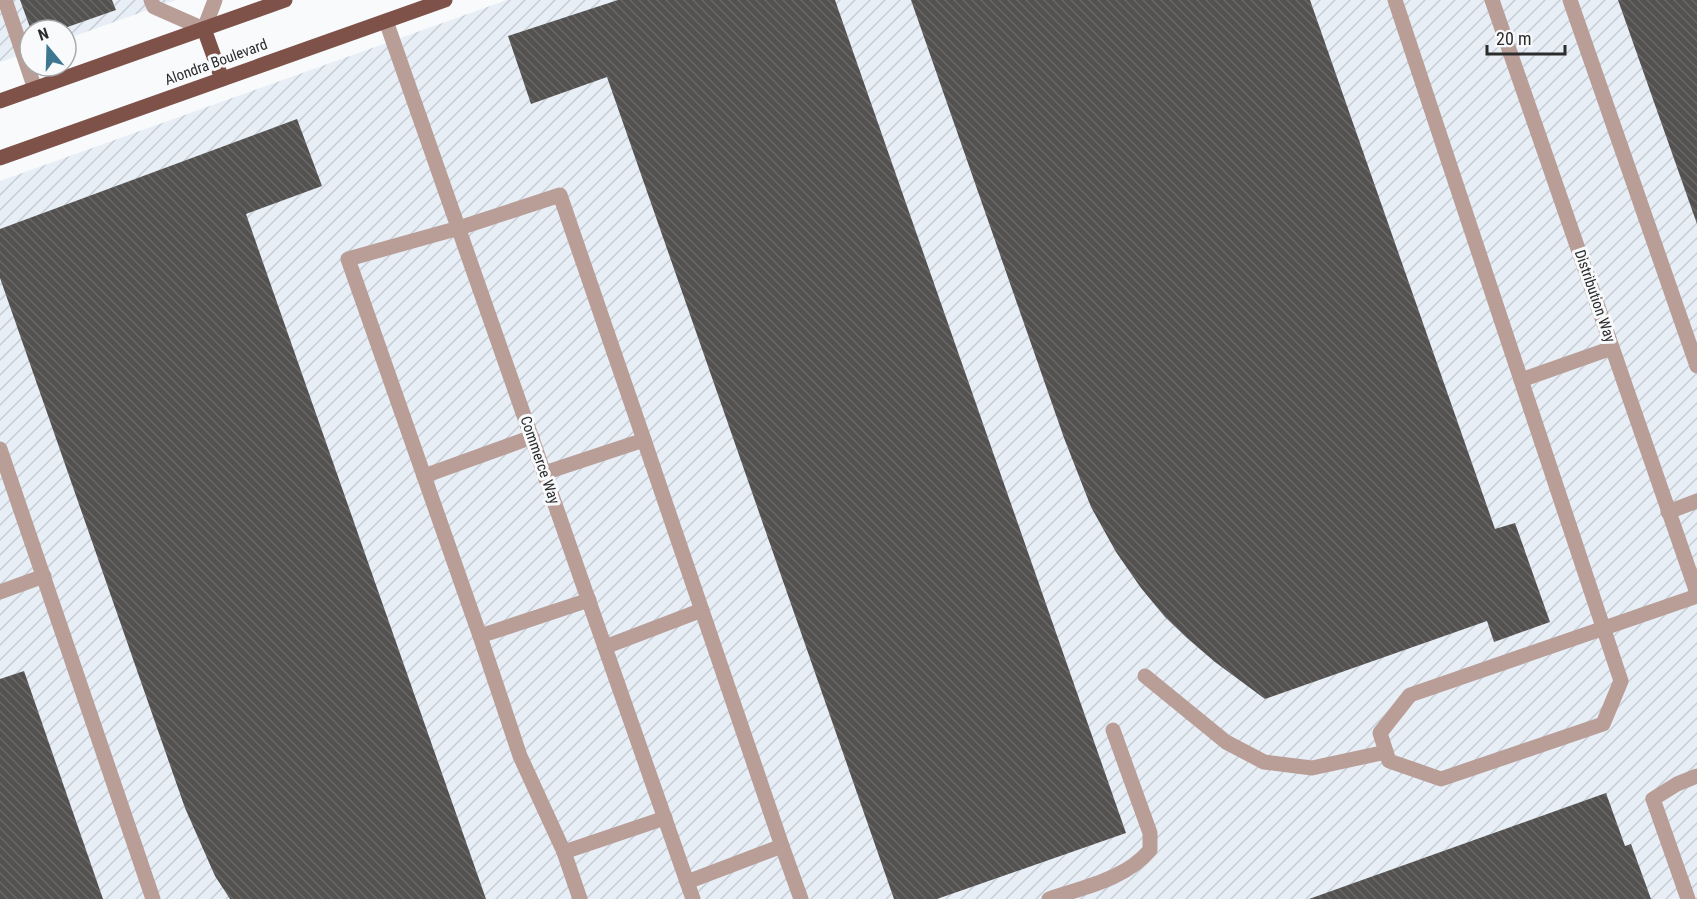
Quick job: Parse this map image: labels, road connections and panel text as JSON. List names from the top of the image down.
{
  "streets": {
    "main road": ["Alondra Boulevard"],
    "street": ["Distribution Way", "Commerce Way"]
  },
  "crossings": [
    ["Alondra Boulevard", "Commerce Way"]
  ],
  "scale_bar": "20 m",
  "north": "top"
}
